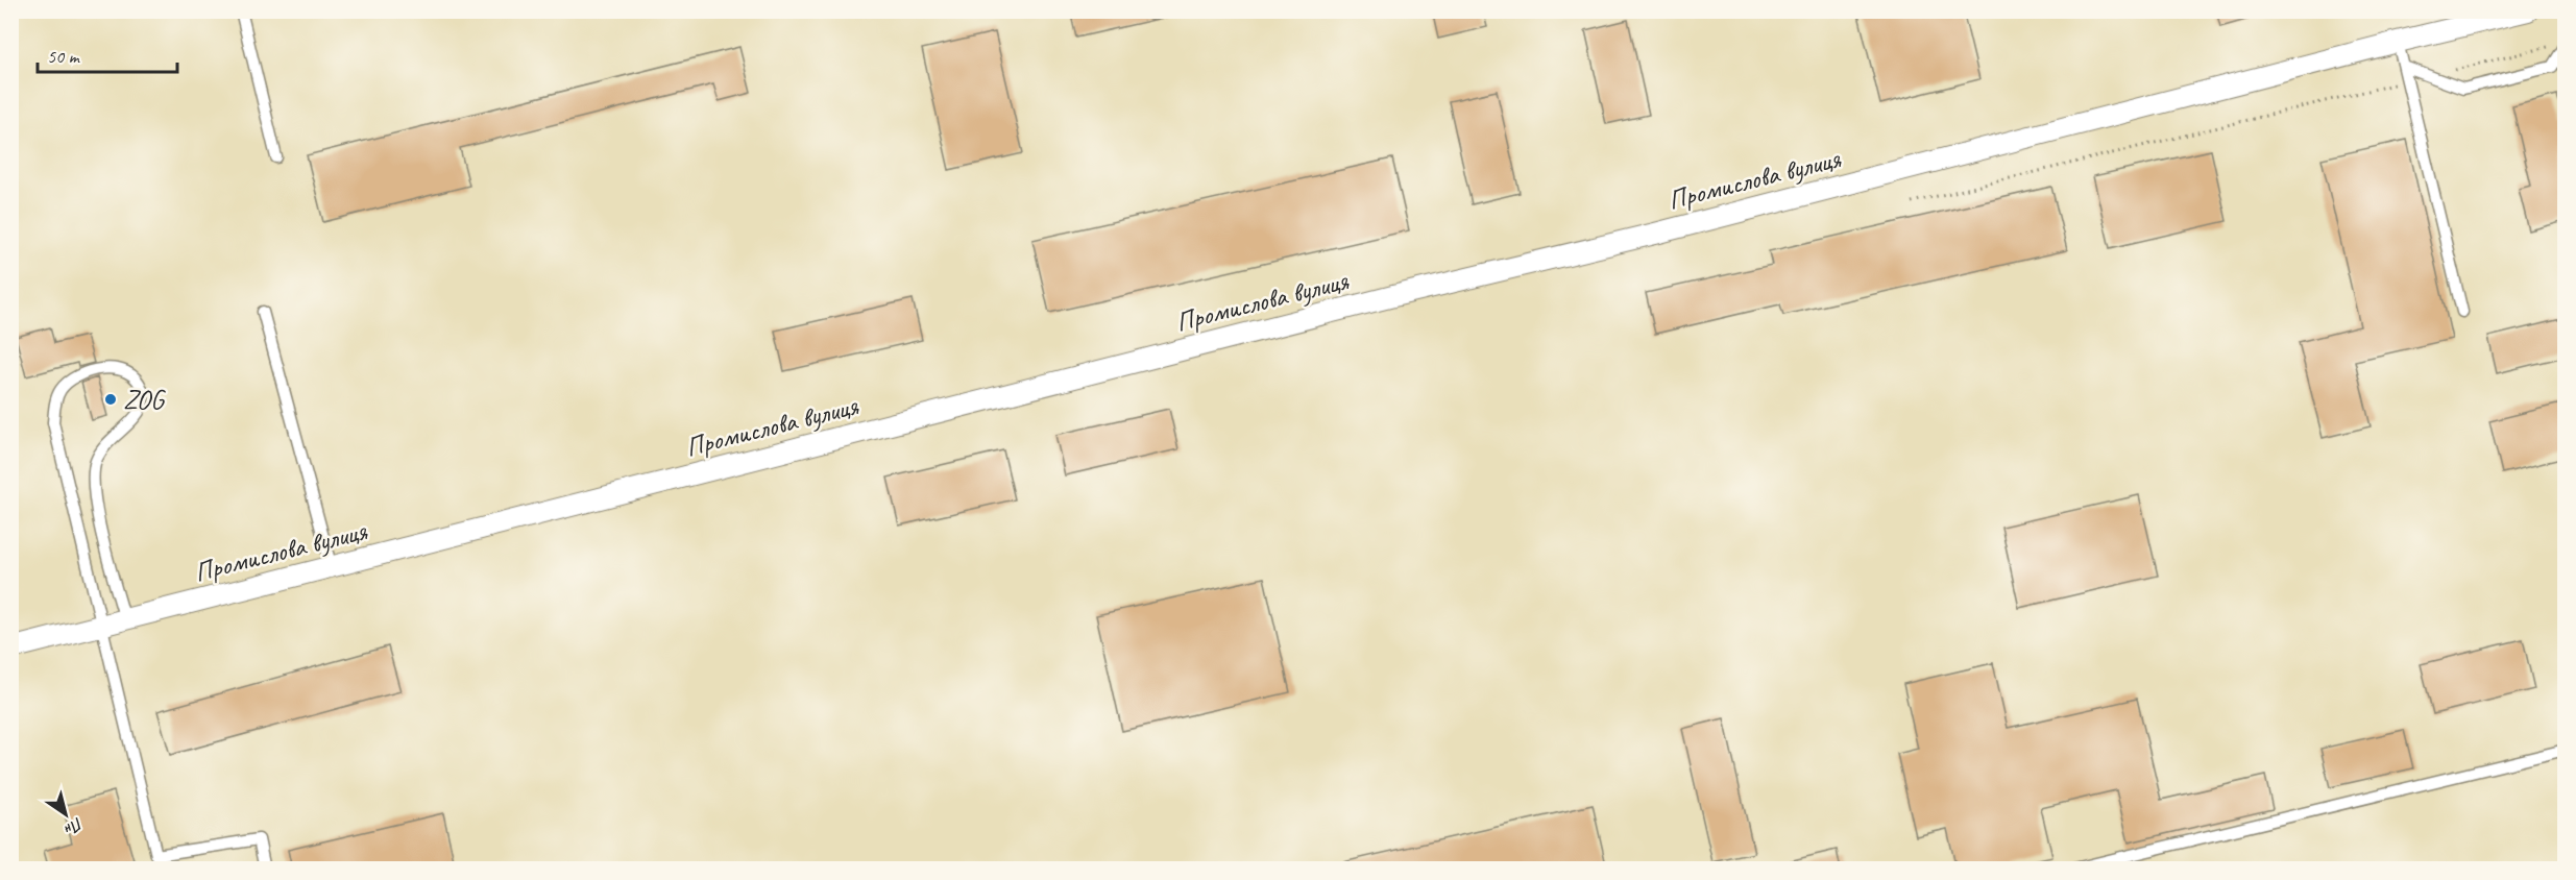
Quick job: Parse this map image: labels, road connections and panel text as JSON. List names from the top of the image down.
{
  "streets": {
    "street": ["Промислова вулиця"]
  },
  "places": ["ZOG"],
  "scale_bar": "50 m",
  "north": "bottom right"
}
